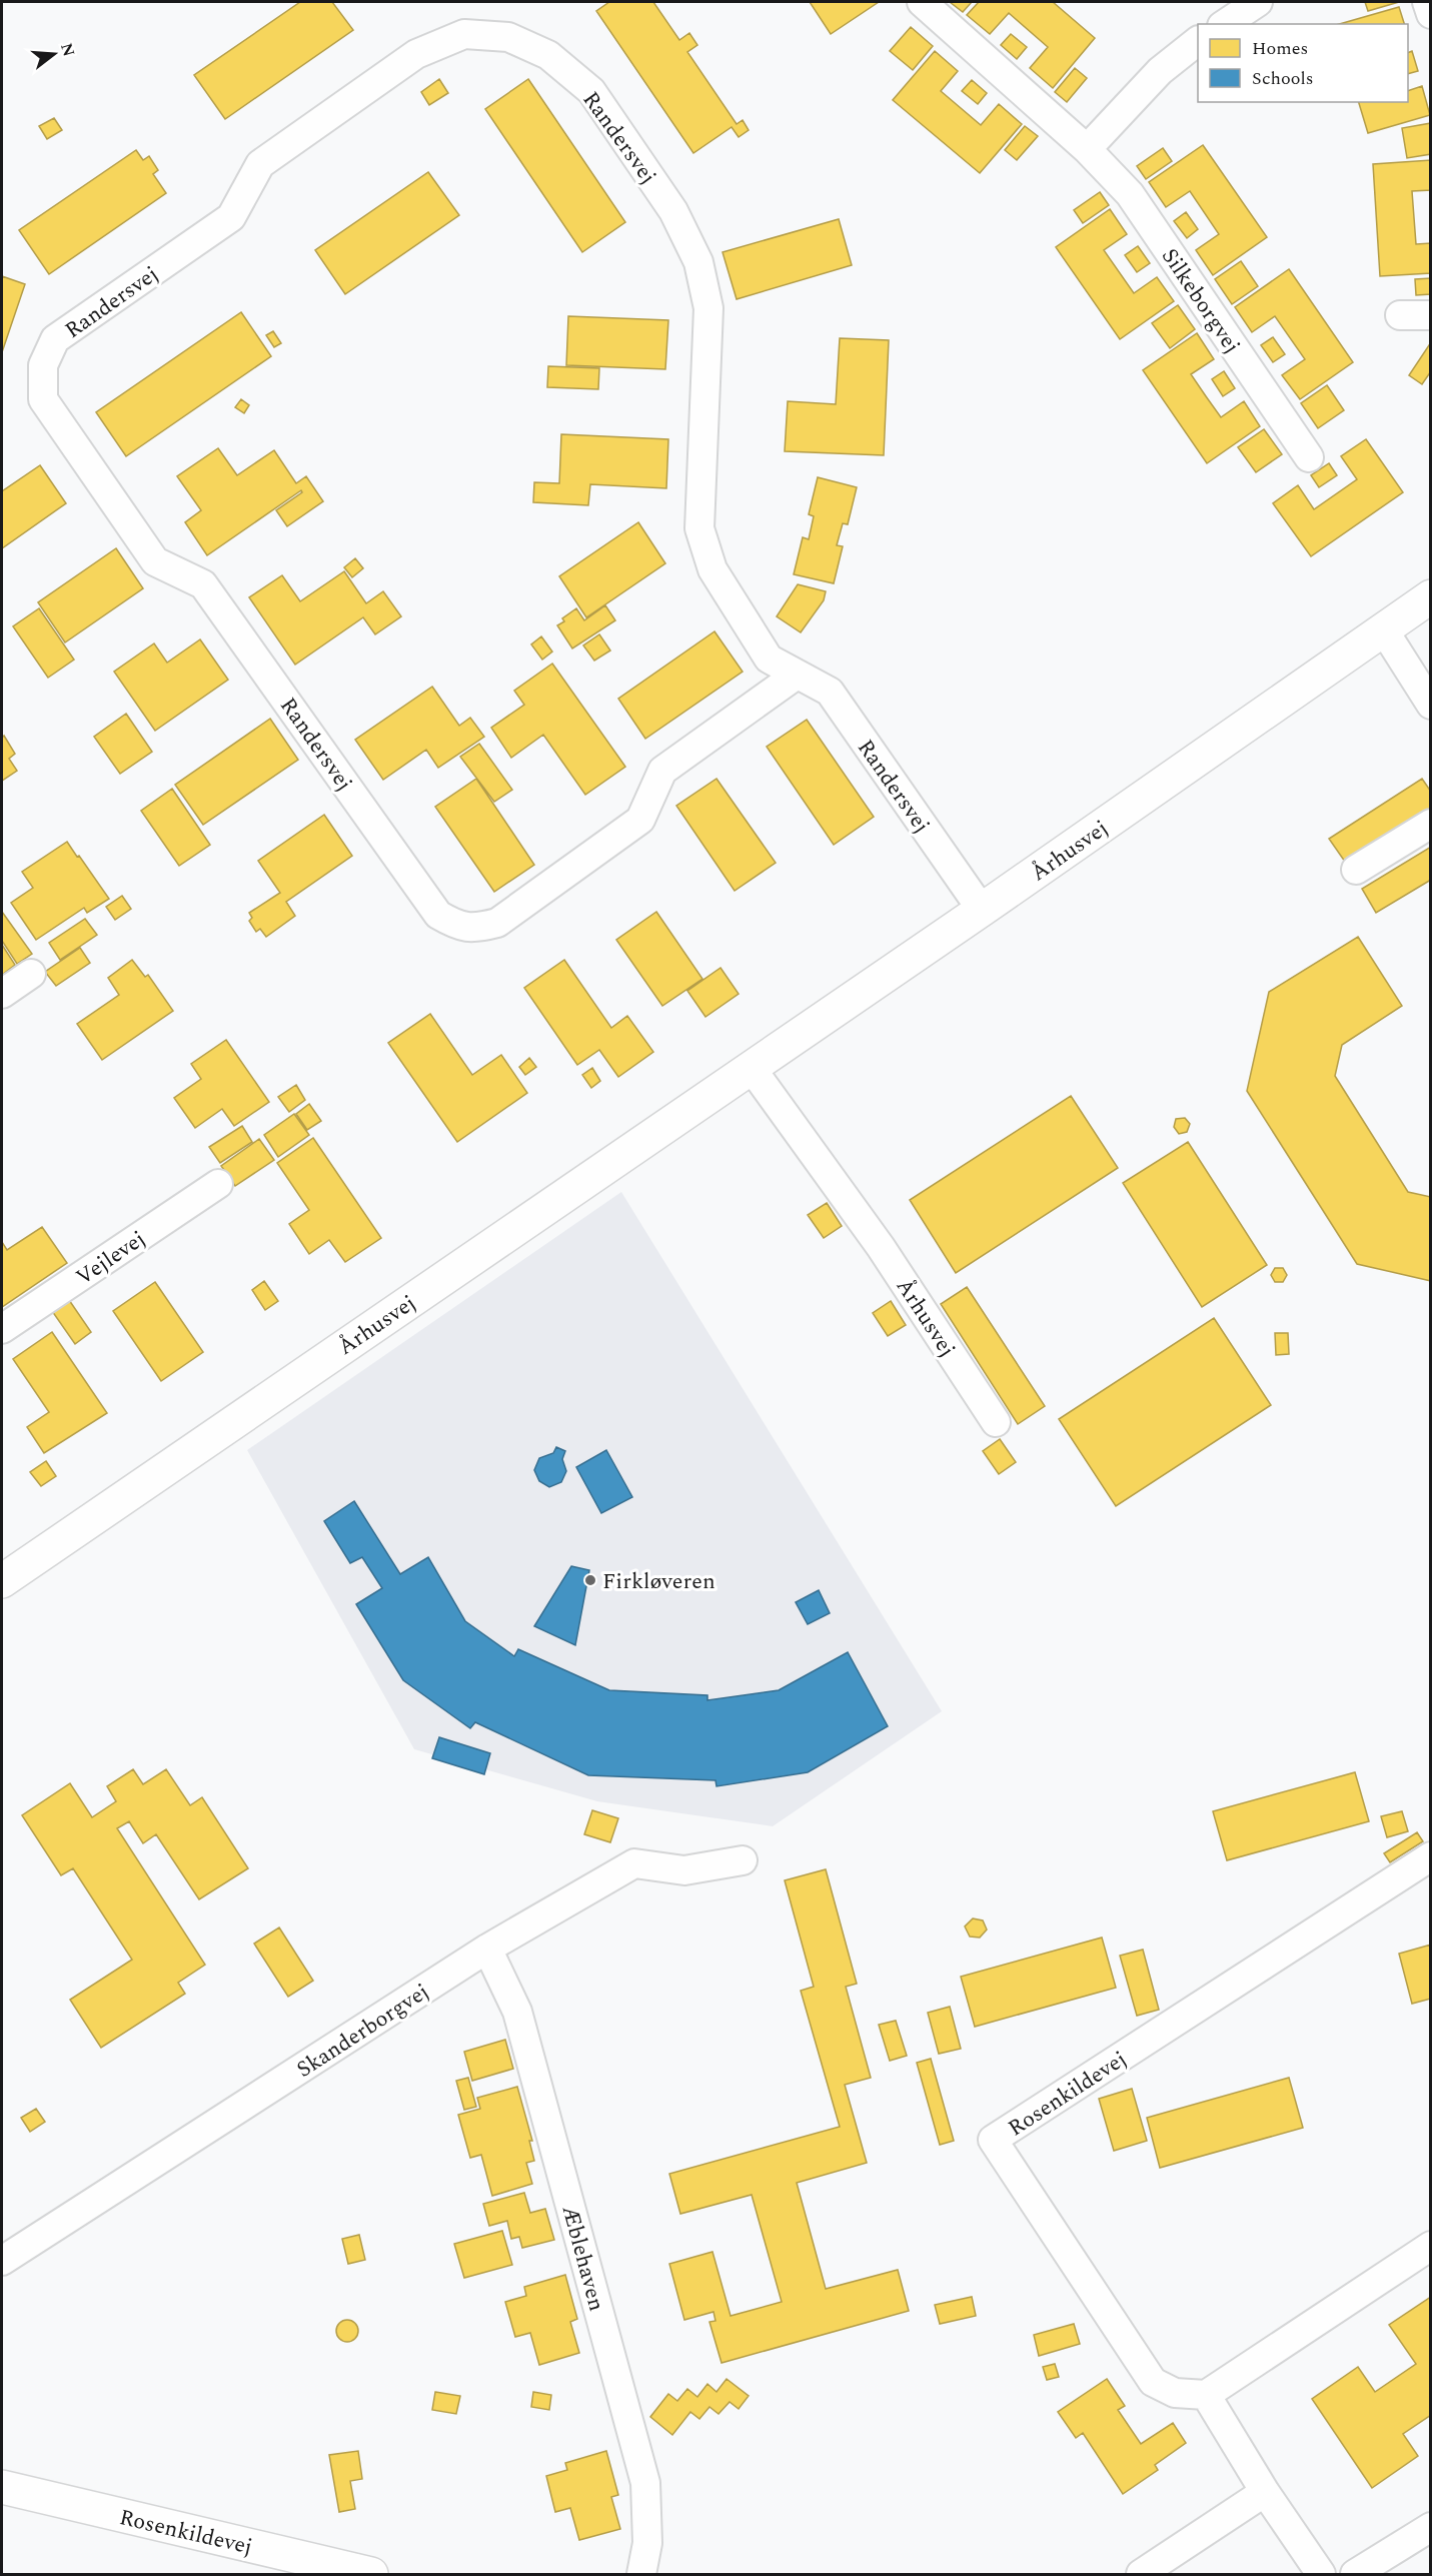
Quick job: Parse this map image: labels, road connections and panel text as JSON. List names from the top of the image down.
{
  "streets": {
    "street": [
      "Randersvej",
      "Silkeborgvej",
      "Århusvej",
      "Vejlevej",
      "Skanderborgvej",
      "Rosenkildevej",
      "Æblehaven"
    ]
  },
  "crossings": [
    ["Randersvej", "Århusvej"],
    ["Skanderborgvej", "Æblehaven"]
  ],
  "places": ["Firkløveren"],
  "legend": ["Homes", "Schools"],
  "north": "right"
}
